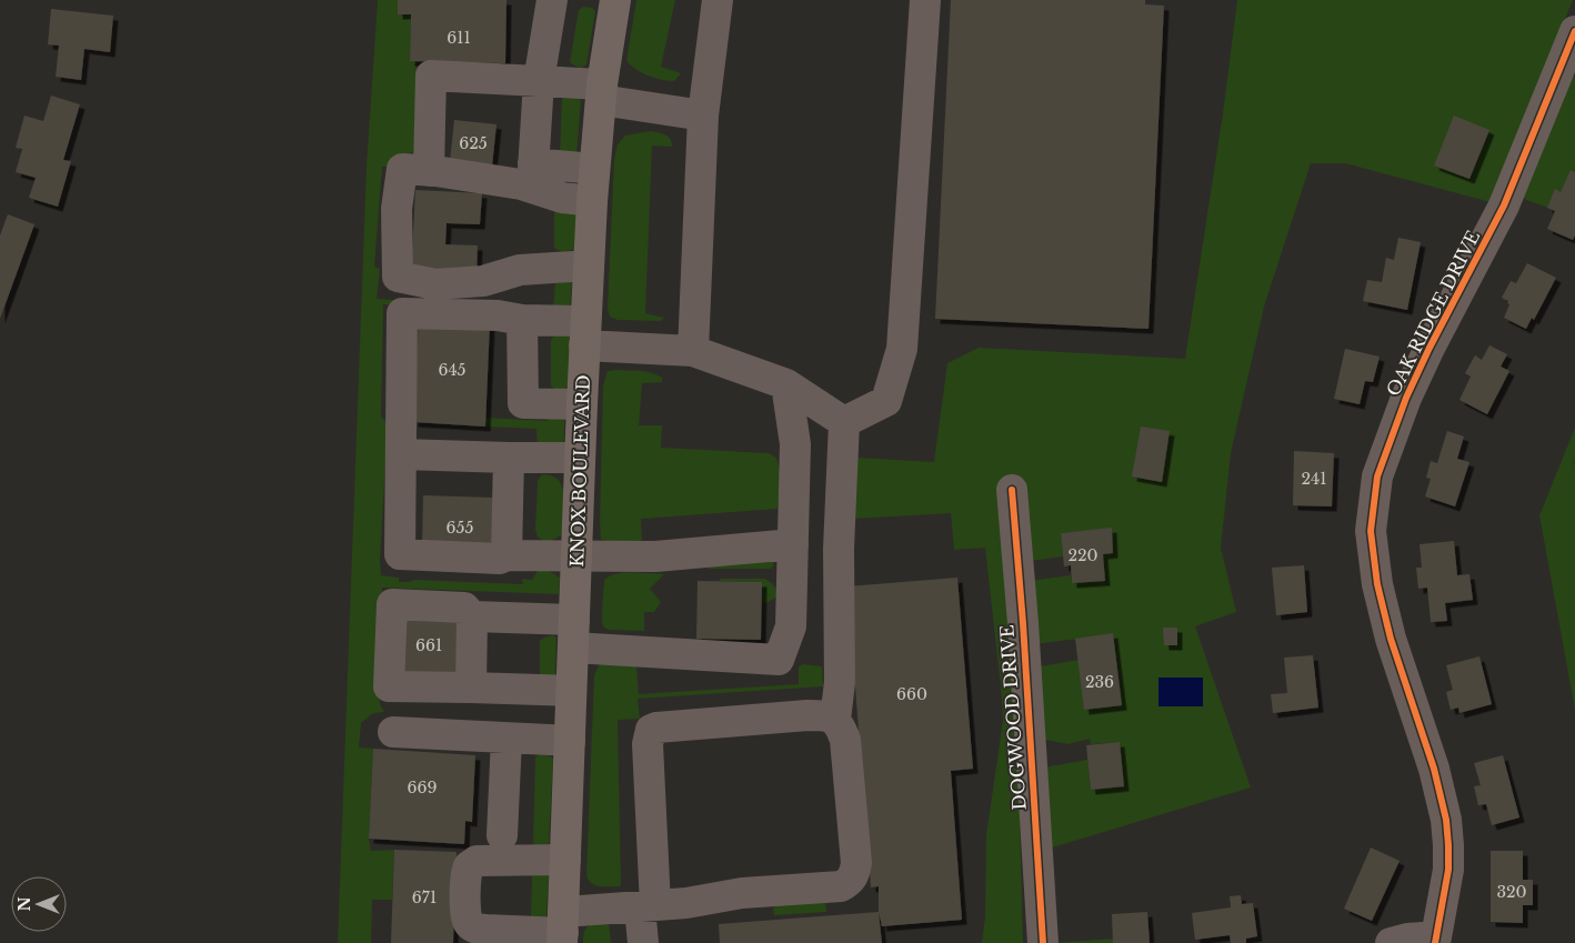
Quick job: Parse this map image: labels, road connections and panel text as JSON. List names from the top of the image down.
{
  "streets": {
    "main road": ["KNOX BOULEVARD"],
    "street": ["OAK RIDGE DRIVE", "DOGWOOD DRIVE"]
  },
  "house_numbers": [
    "611",
    "625",
    "645",
    "241",
    "655",
    "220",
    "661",
    "236",
    "660",
    "669",
    "320",
    "671"
  ],
  "north": "left"
}
